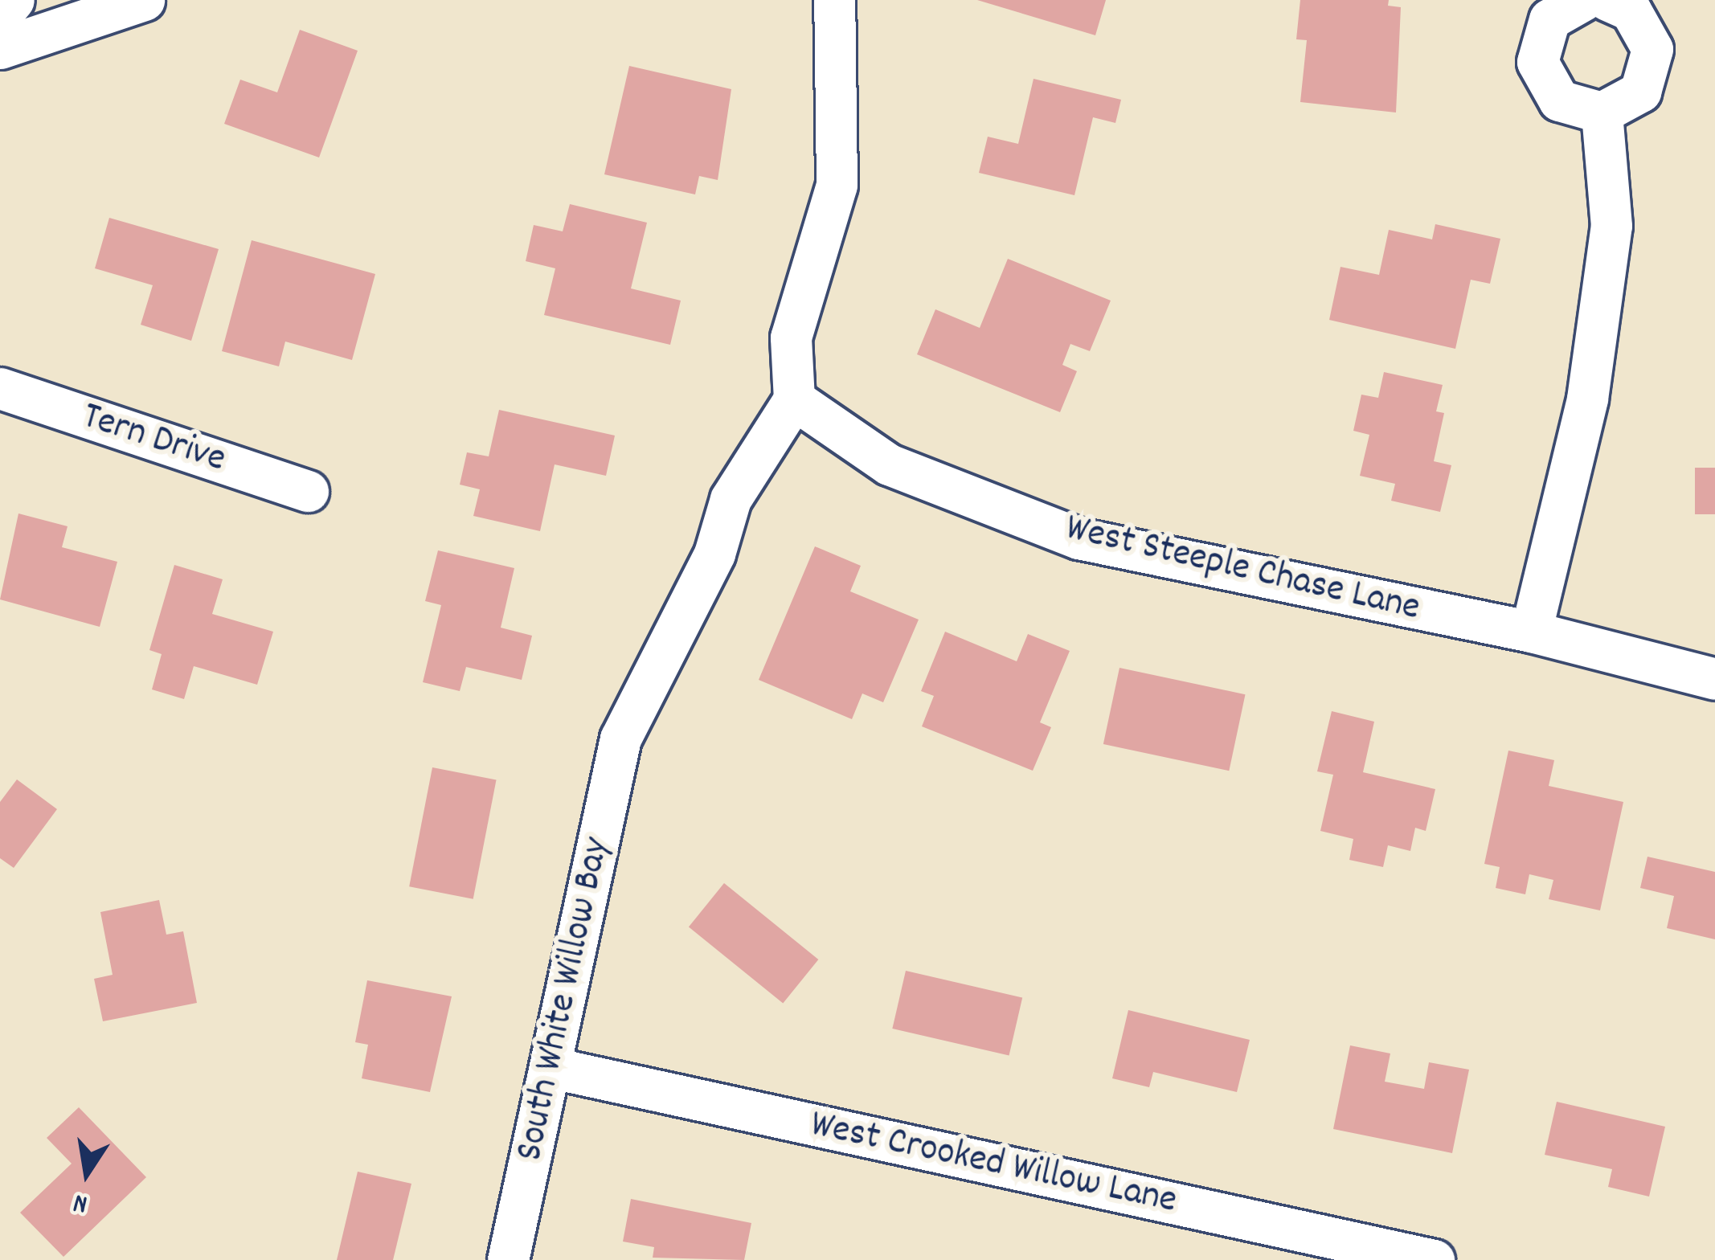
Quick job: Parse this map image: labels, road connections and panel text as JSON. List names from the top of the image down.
{
  "streets": {
    "street": [
      "Tern Drive",
      "West Steeple Chase Lane",
      "South White Willow Bay",
      "West Crooked Willow Lane"
    ]
  },
  "crossings": [
    ["West Steeple Chase Lane", "South White Willow Bay"],
    ["South White Willow Bay", "West Crooked Willow Lane"]
  ],
  "north": "bottom"
}
